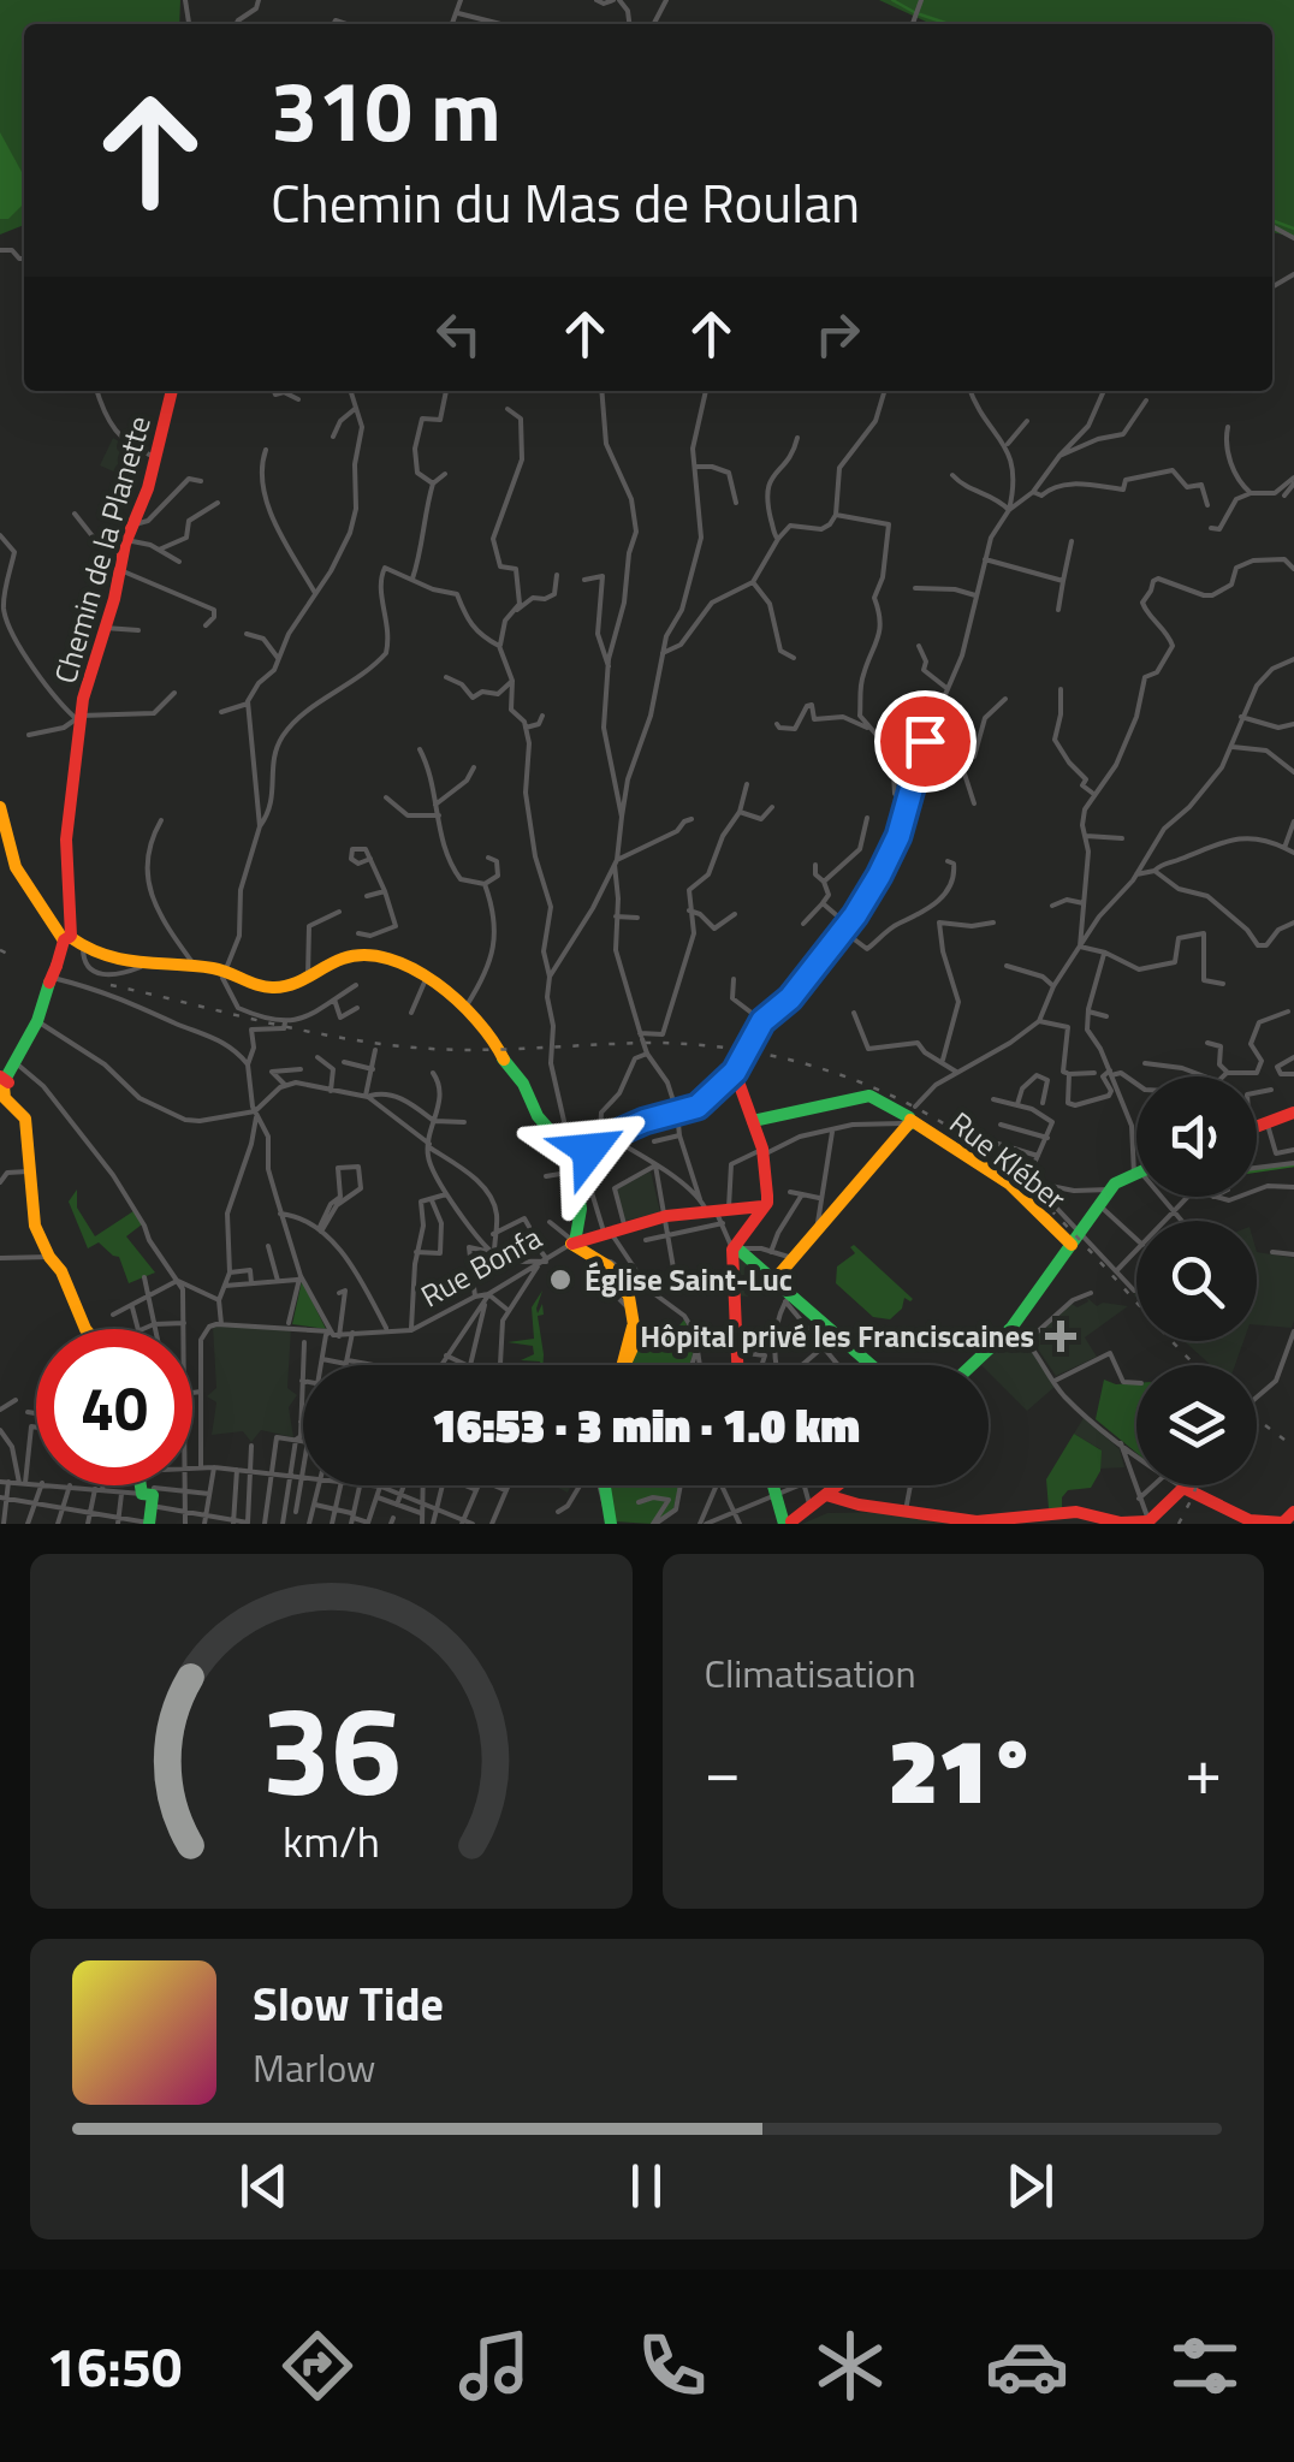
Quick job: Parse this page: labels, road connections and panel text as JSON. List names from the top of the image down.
{
  "streets": {
    "street": ["Chemin de la Planette", "Rue Kléber", "Rue Bonfa"]
  },
  "places": {
    "other": ["Église Saint-Luc"],
    "health": ["Hôpital privé les Franciscaines"]
  },
  "page": {
    "turn": ["310 m", "Chemin du Mas de Roulan"],
    "limit": "40",
    "trip": "16:53 · 3 min · 1.0 km",
    "tile": "Climatisation",
    "heat": ["−", "21°", "+"],
    "song": ["Slow Tide", "Marlow"],
    "tabs": "16:50",
    "gauge": ["36", "km/h"]
  }
}
